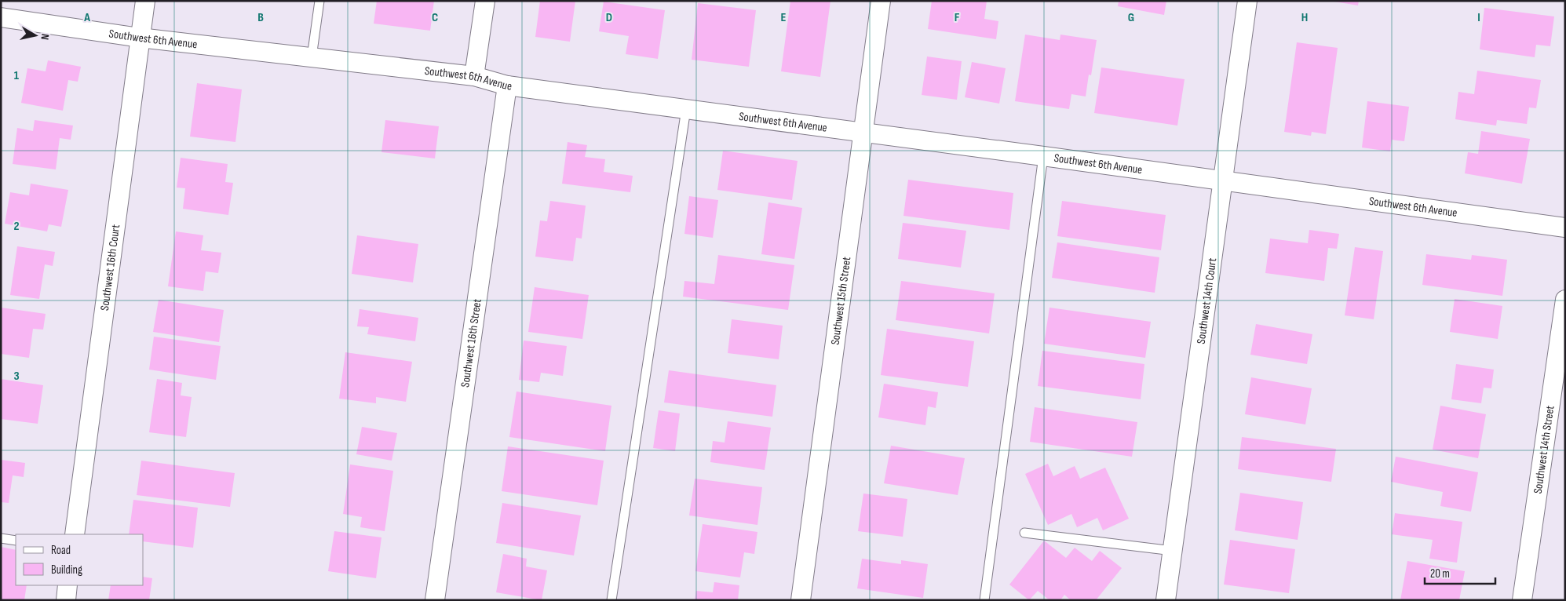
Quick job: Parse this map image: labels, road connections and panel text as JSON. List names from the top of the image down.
{
  "streets": {
    "street": [
      "Southwest 6th Avenue",
      "Southwest 16th Court",
      "Southwest 15th Street",
      "Southwest 14th Court",
      "Southwest 16th Street",
      "Southwest 14th Street"
    ]
  },
  "crossings": [
    ["Southwest 6th Avenue", "Southwest 16th Court"],
    ["Southwest 6th Avenue", "Southwest 15th Street"],
    ["Southwest 6th Avenue", "Southwest 14th Court"],
    ["Southwest 6th Avenue", "Southwest 16th Street"]
  ],
  "legend": ["Road", "Building"],
  "scale_bar": "20 m",
  "north": "right",
  "grid": {
    "columns": [
      "A",
      "B",
      "C",
      "D",
      "E",
      "F",
      "G",
      "H",
      "I"
    ],
    "rows": ["1", "2", "3"]
  }
}
